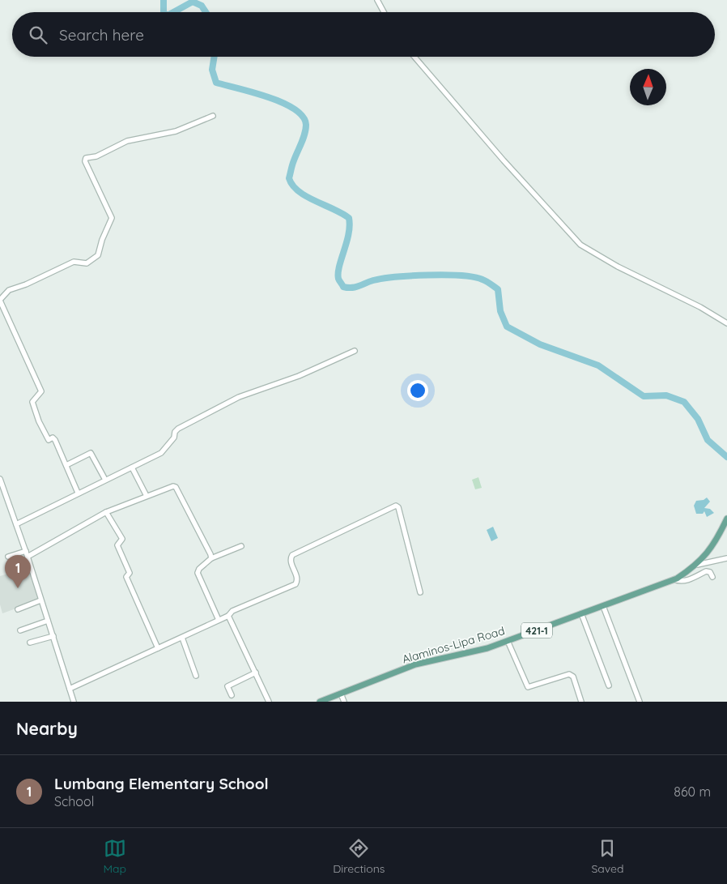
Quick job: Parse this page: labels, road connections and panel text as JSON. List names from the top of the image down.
{
  "streets": {
    "main road": ["421-1", "Alaminos-Lipa Road"]
  },
  "north": "top",
  "page": {
    "search": "Search here",
    "pins": "1",
    "heading": "Nearby",
    "list": [
      {
        "mark": "1",
        "name": "Lumbang Elementary School",
        "note": "School",
        "value": "860 m"
      }
    ],
    "nav": ["Map", "Directions", "Saved"]
  }
}
